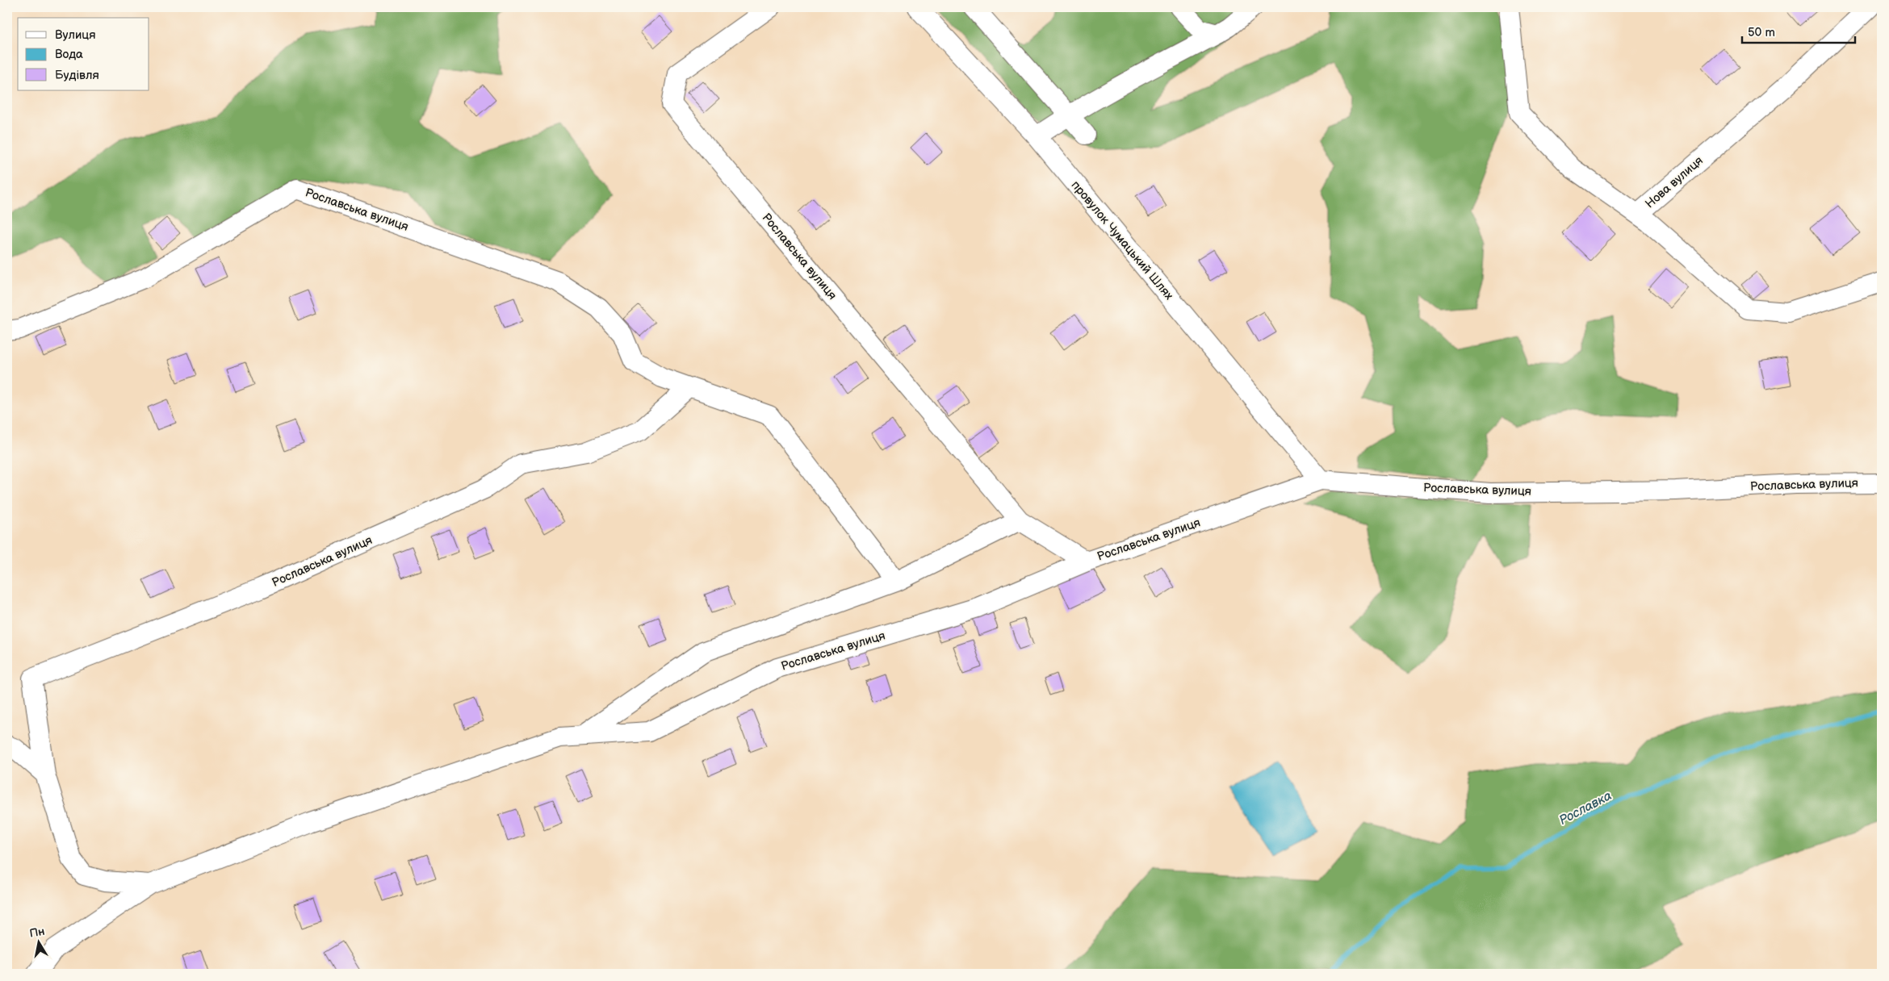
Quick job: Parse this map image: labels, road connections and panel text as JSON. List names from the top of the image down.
{
  "streets": {
    "street": ["Нова вулиця", "Рославська вулиця", "провулок Чумацький Шлях"]
  },
  "crossings": [
    ["Рославська вулиця", "провулок Чумацький Шлях"]
  ],
  "water": ["Рославка"],
  "legend": ["Вулиця", "Вода", "Будівля"],
  "scale_bar": "50 m",
  "north": "top"
}
